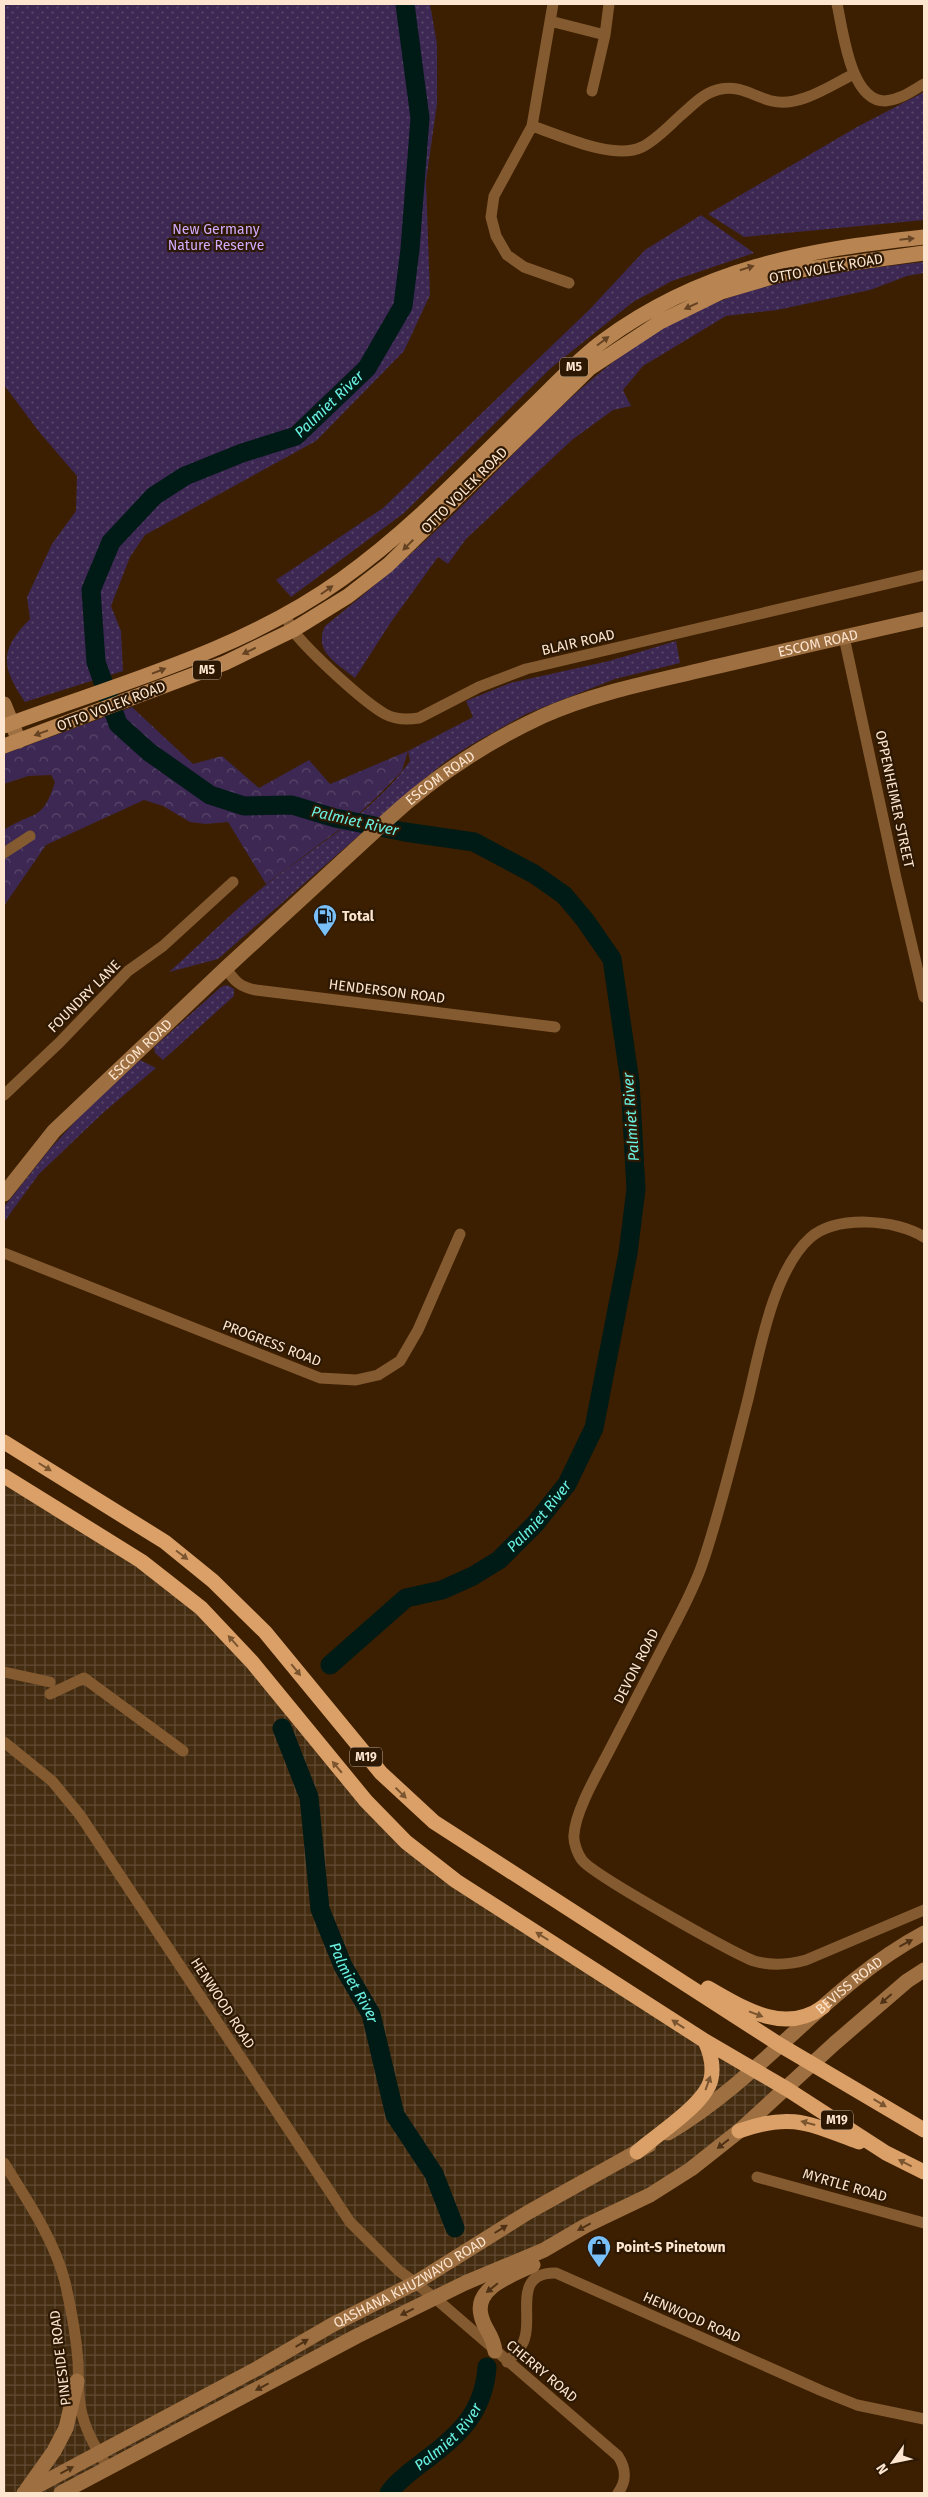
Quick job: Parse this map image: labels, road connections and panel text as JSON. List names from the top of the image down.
{
  "streets": {
    "highway": ["M19"],
    "main road": [
      "OTTO VOLEK ROAD",
      "M5",
      "ESCOM ROAD",
      "BEVISS ROAD",
      "QASHANA KHUZWAYO ROAD"
    ],
    "street": [
      "BLAIR ROAD",
      "OPPENHEIMER STREET",
      "HENDERSON ROAD",
      "FOUNDRY LANE",
      "PROGRESS ROAD",
      "DEVON ROAD",
      "HENWOOD ROAD",
      "MYRTLE ROAD",
      "PINESIDE ROAD",
      "CHERRY ROAD"
    ]
  },
  "crossings": [
    ["OTTO VOLEK ROAD", "BLAIR ROAD"],
    ["ESCOM ROAD", "OPPENHEIMER STREET"],
    ["ESCOM ROAD", "HENDERSON ROAD"],
    ["M19", "BEVISS ROAD"],
    ["M19", "QASHANA KHUZWAYO ROAD"],
    ["BEVISS ROAD", "QASHANA KHUZWAYO ROAD"],
    ["HENWOOD ROAD", "QASHANA KHUZWAYO ROAD"],
    ["HENWOOD ROAD", "CHERRY ROAD"],
    ["QASHANA KHUZWAYO ROAD", "PINESIDE ROAD"],
    ["QASHANA KHUZWAYO ROAD", "CHERRY ROAD"]
  ],
  "water": ["Palmiet River"],
  "parks": ["New Germany Nature Reserve"],
  "places": {
    "fuel station": ["Total"],
    "shop": ["Point-S Pinetown"]
  },
  "north": "bottom left"
}
